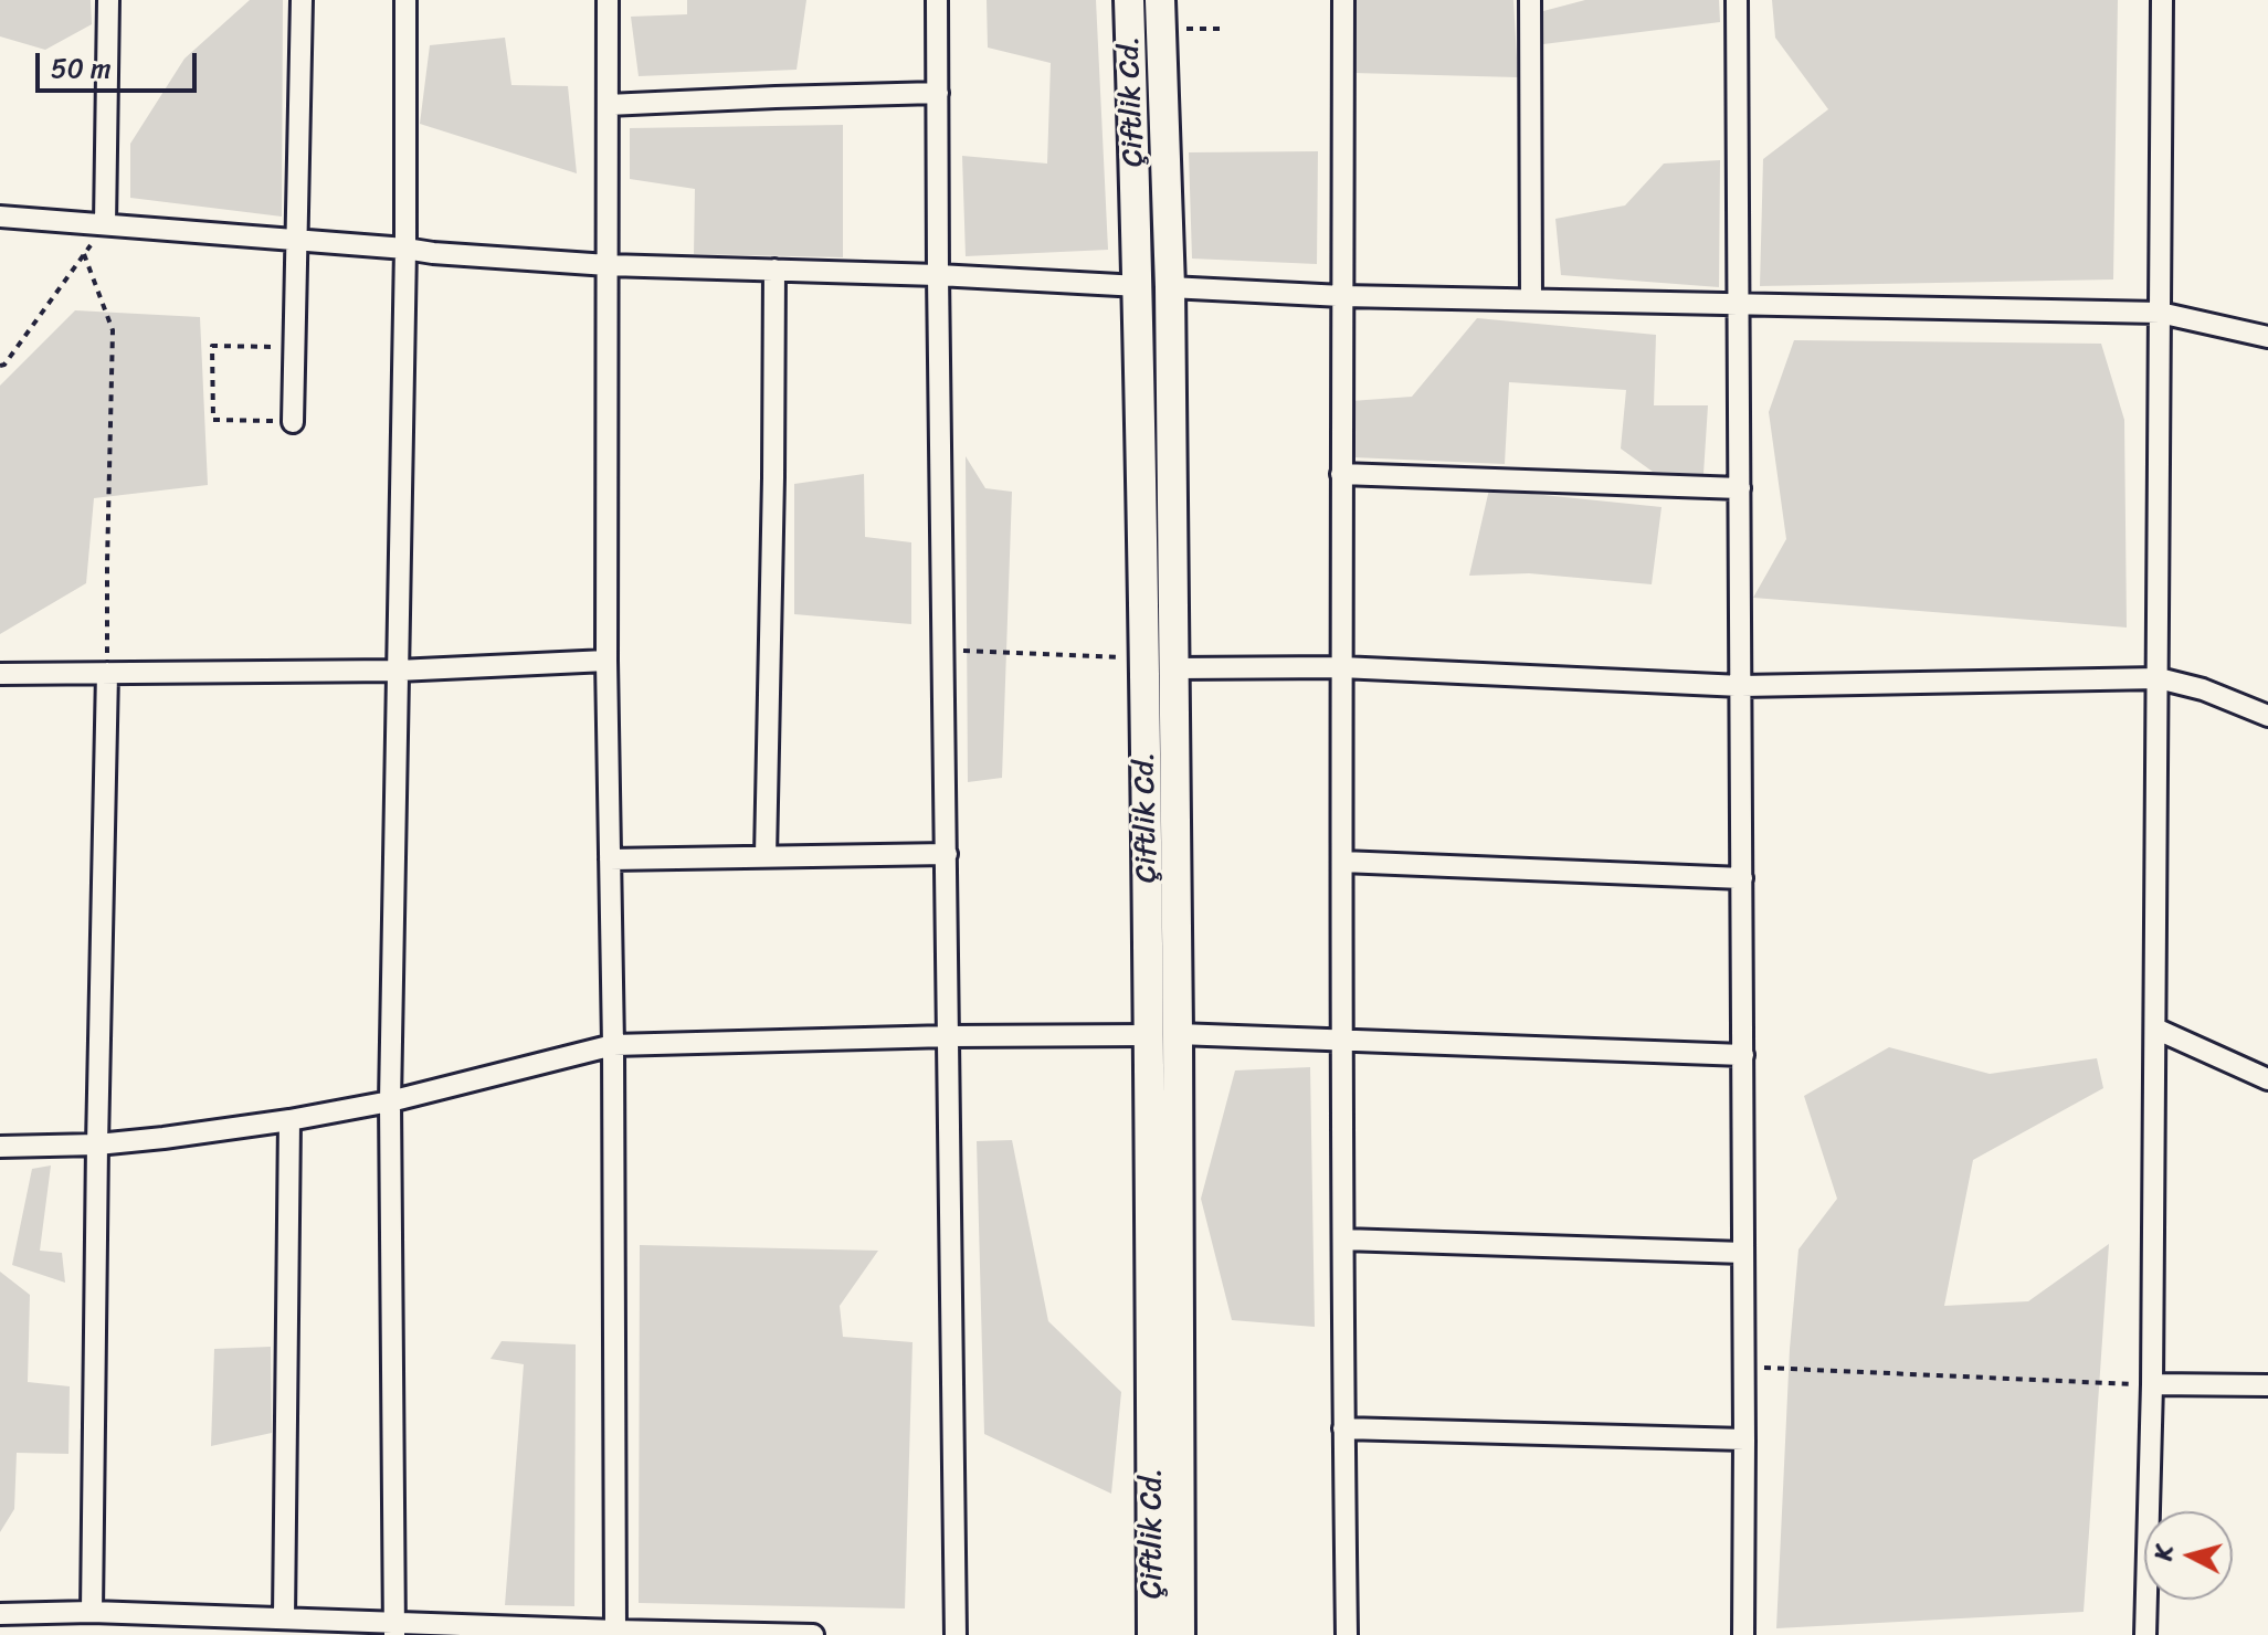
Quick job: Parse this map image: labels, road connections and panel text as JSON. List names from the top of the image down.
{
  "streets": {
    "street": ["Çiftlik Cd."]
  },
  "scale_bar": "50 m",
  "north": "left"
}
